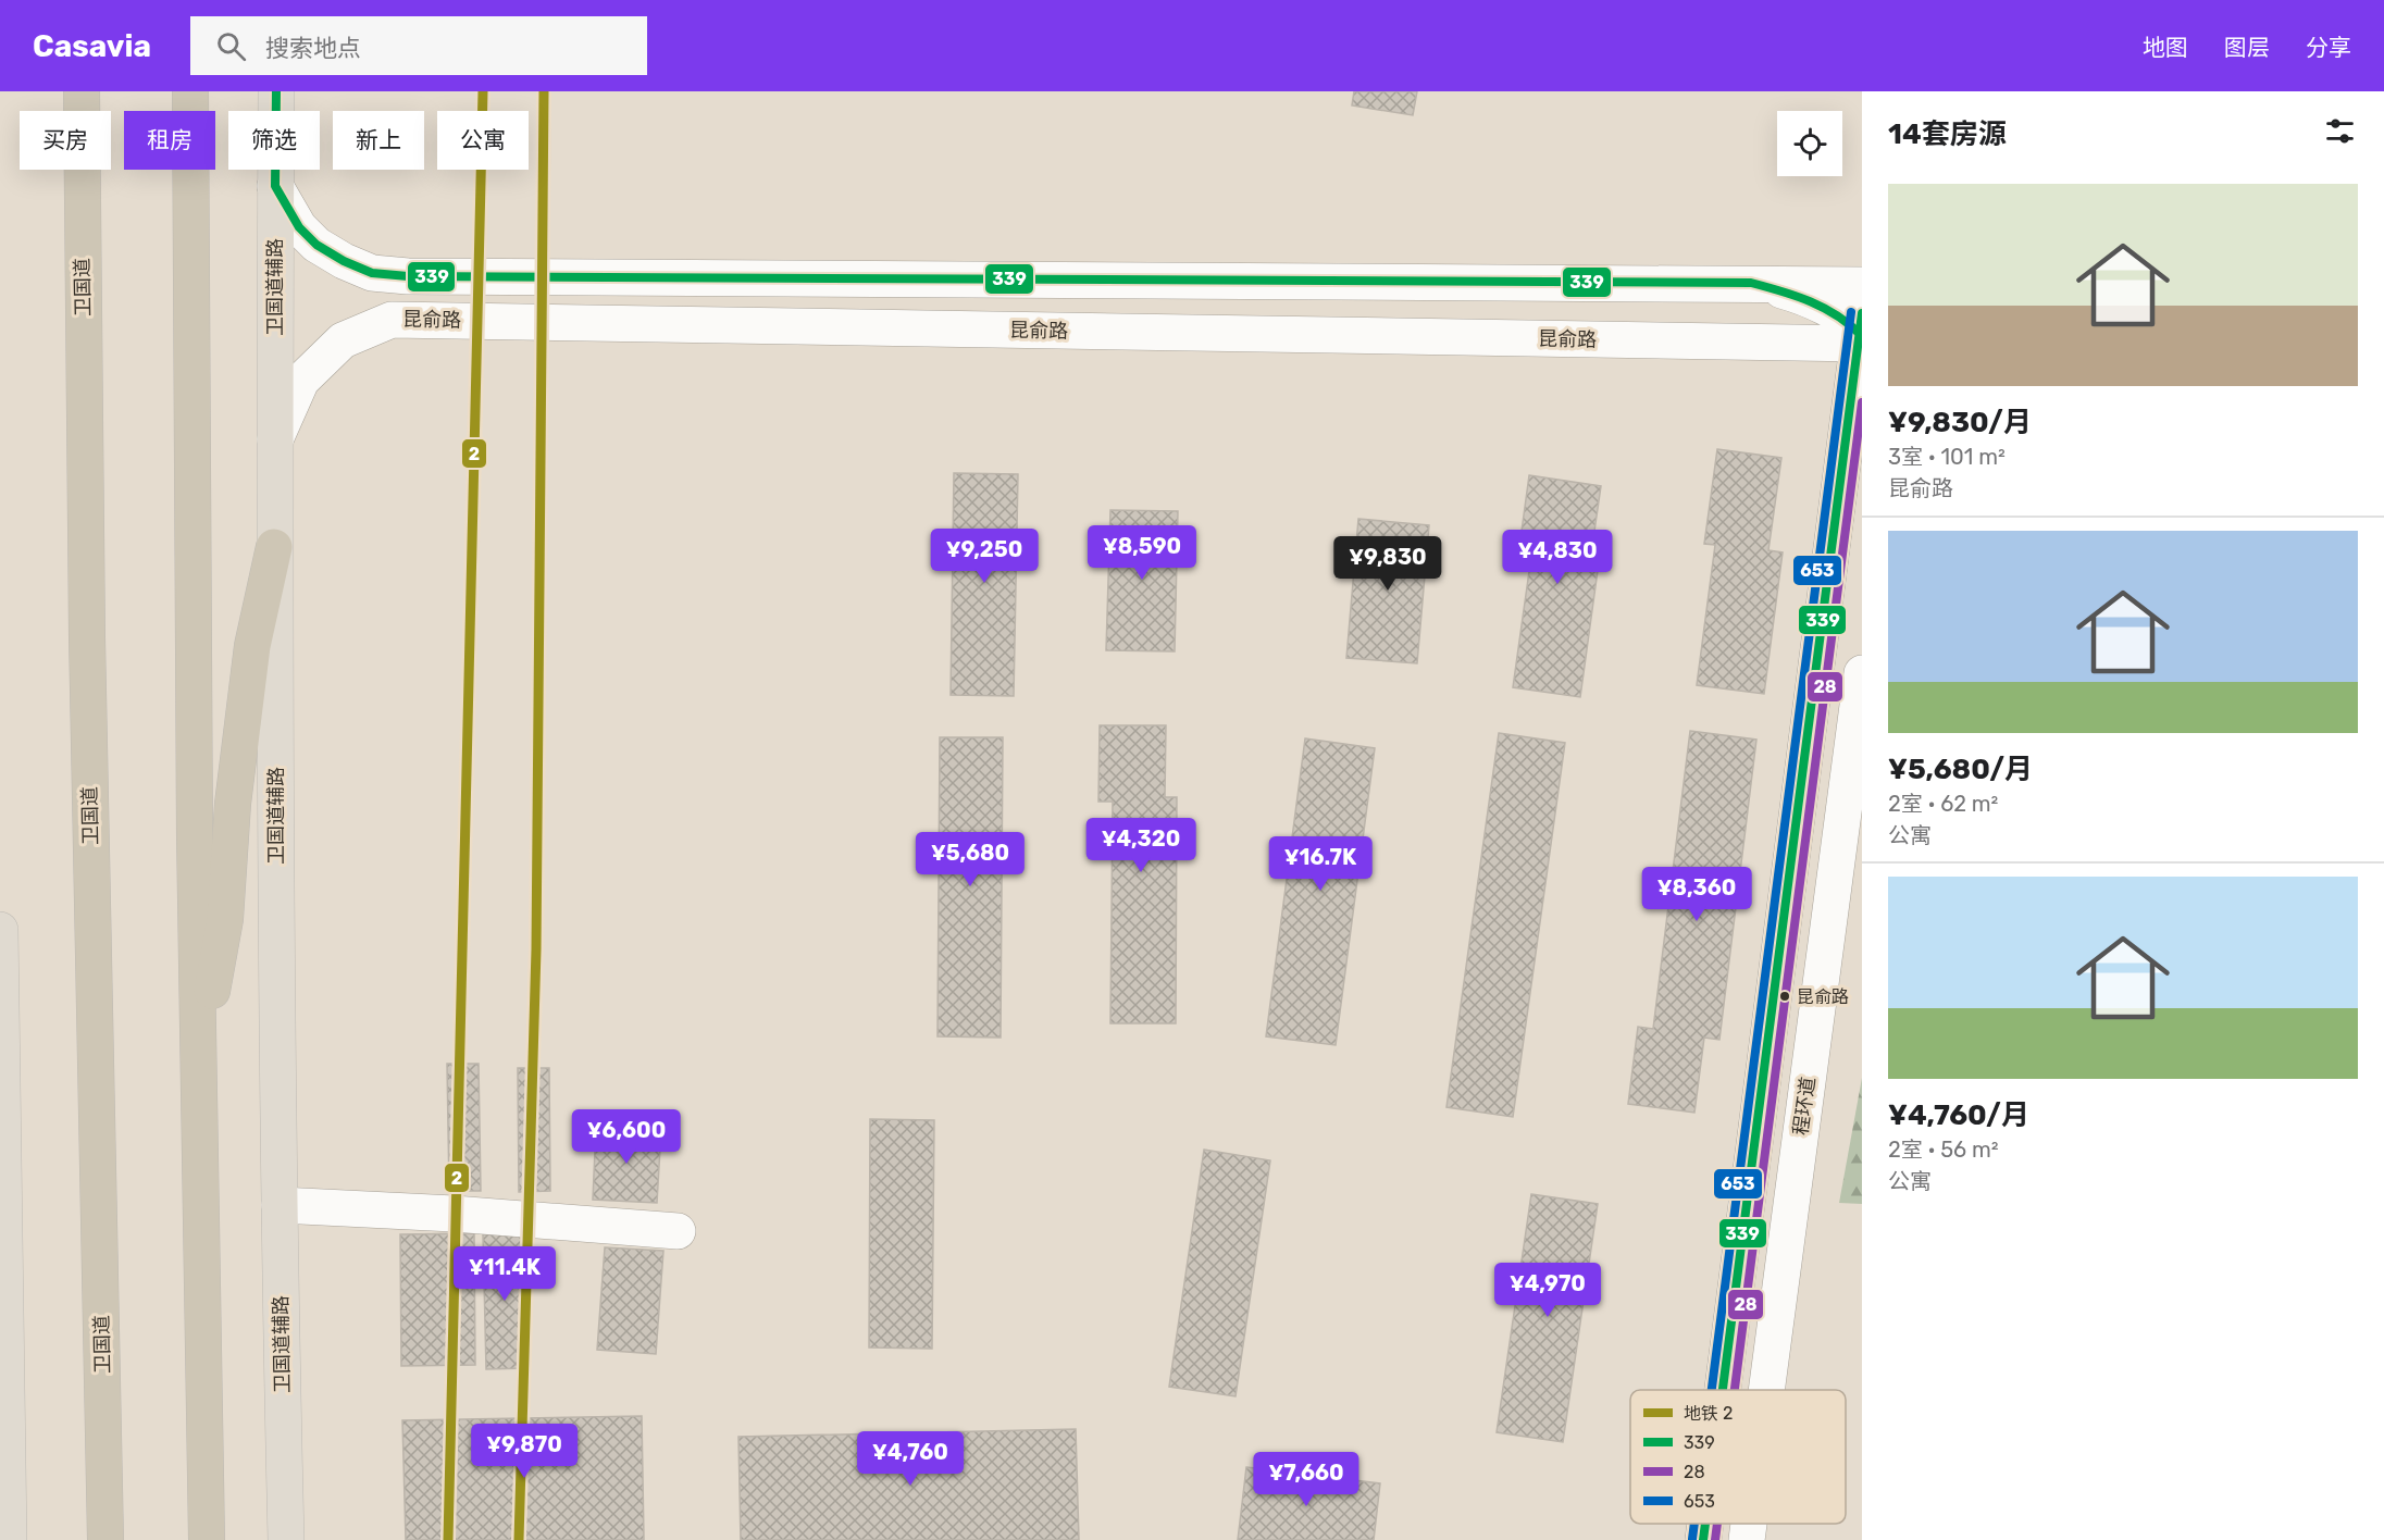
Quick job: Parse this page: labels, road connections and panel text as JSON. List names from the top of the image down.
{
  "streets": {
    "highway": ["卫国道"],
    "main road": ["卫国道辅路"],
    "street": ["昆俞路", "程环道"]
  },
  "crossings": [
    ["卫国道辅路", "昆俞路"]
  ],
  "places": ["昆俞路"],
  "lines": [
    "metro line 2",
    "transit line 339",
    "transit line 653",
    "transit line 28"
  ],
  "legend": [
    "地铁 2",
    "339",
    "28",
    "653"
  ],
  "page": {
    "header": "Casavia",
    "search": "搜索地点",
    "nav": ["地图", "图层", "分享"],
    "heading": "14套房源",
    "chip": [
      "买房",
      "租房",
      "筛选",
      "新上",
      "公寓"
    ],
    "list": [
      {
        "name": "¥9,830/月",
        "note": "3室 · 101 m² · 昆俞路"
      },
      {
        "name": "¥5,680/月",
        "note": "2室 · 62 m² · 公寓"
      },
      {
        "name": "¥4,760/月",
        "note": "2室 · 56 m² · 公寓"
      }
    ],
    "price": [
      "¥8,590",
      "¥9,250",
      "¥4,830",
      "¥9,830",
      "¥4,320",
      "¥5,680",
      "¥16.7K",
      "¥8,360",
      "¥6,600",
      "¥11.4K",
      "¥4,970",
      "¥9,870",
      "¥4,760",
      "¥7,660"
    ]
  }
}
